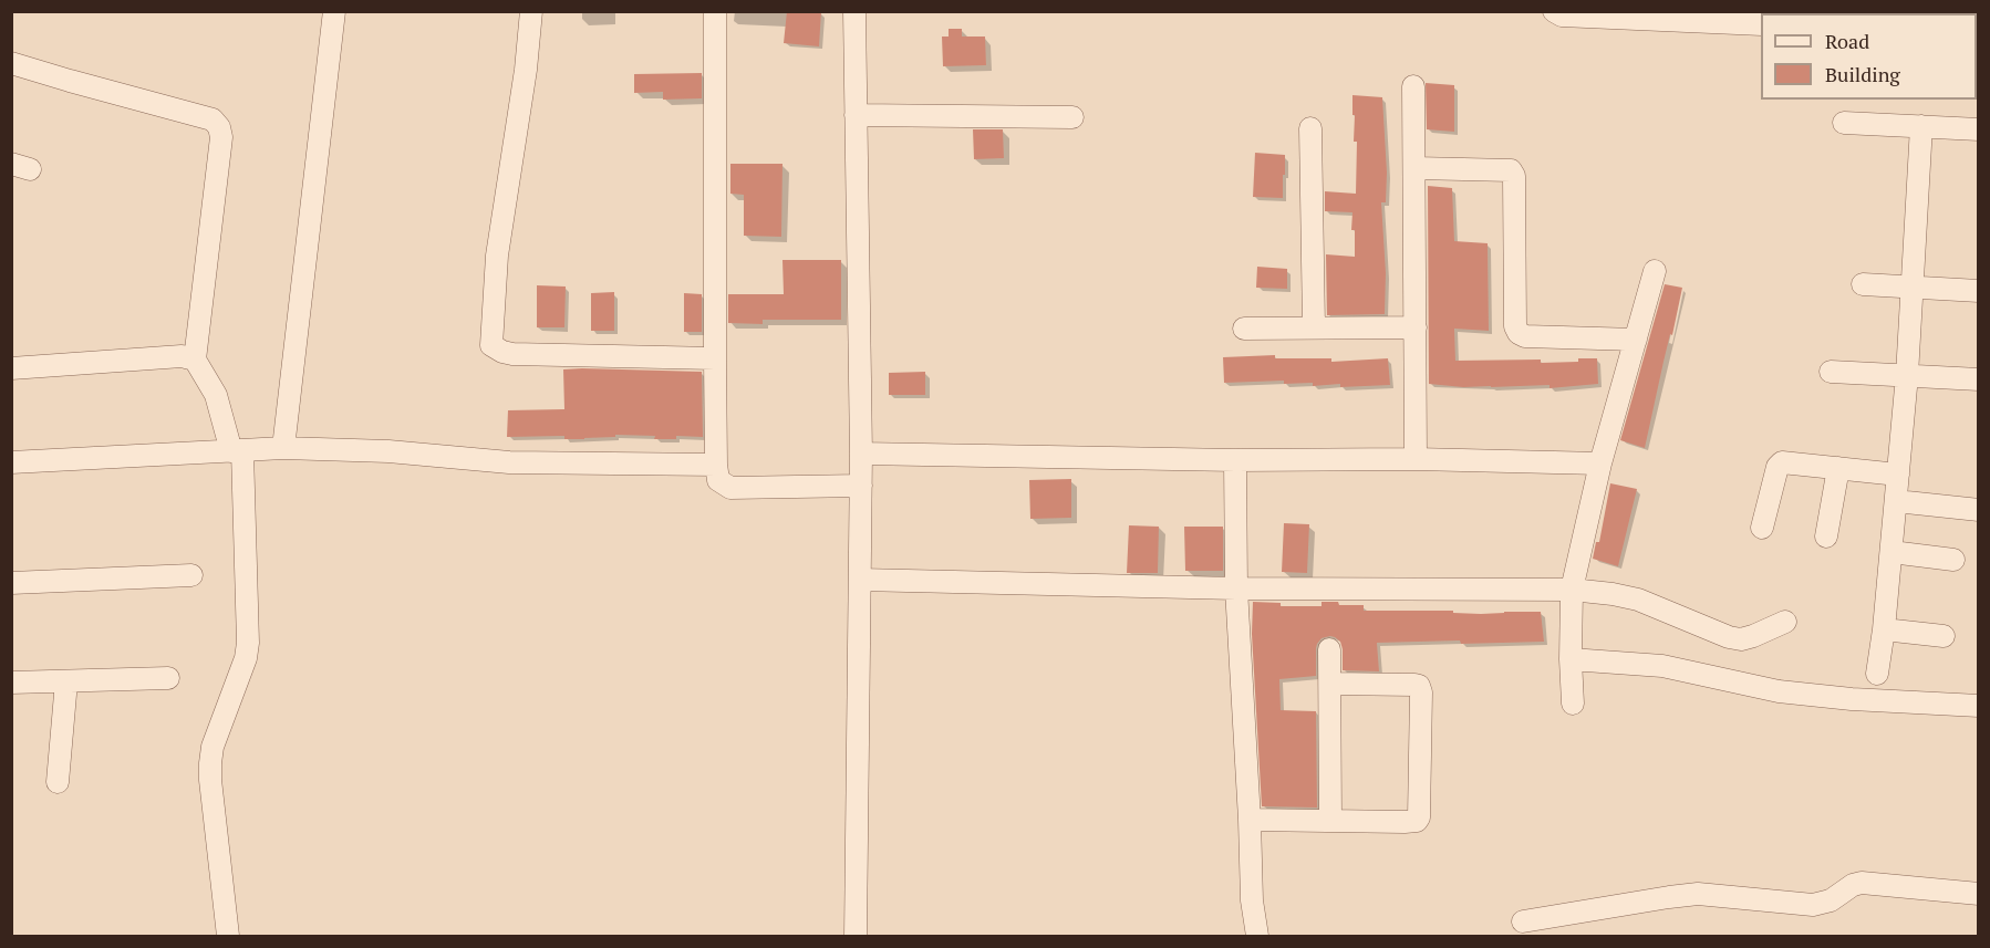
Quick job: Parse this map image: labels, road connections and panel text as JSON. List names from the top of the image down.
{
  "legend": ["Road", "Building"]
}
